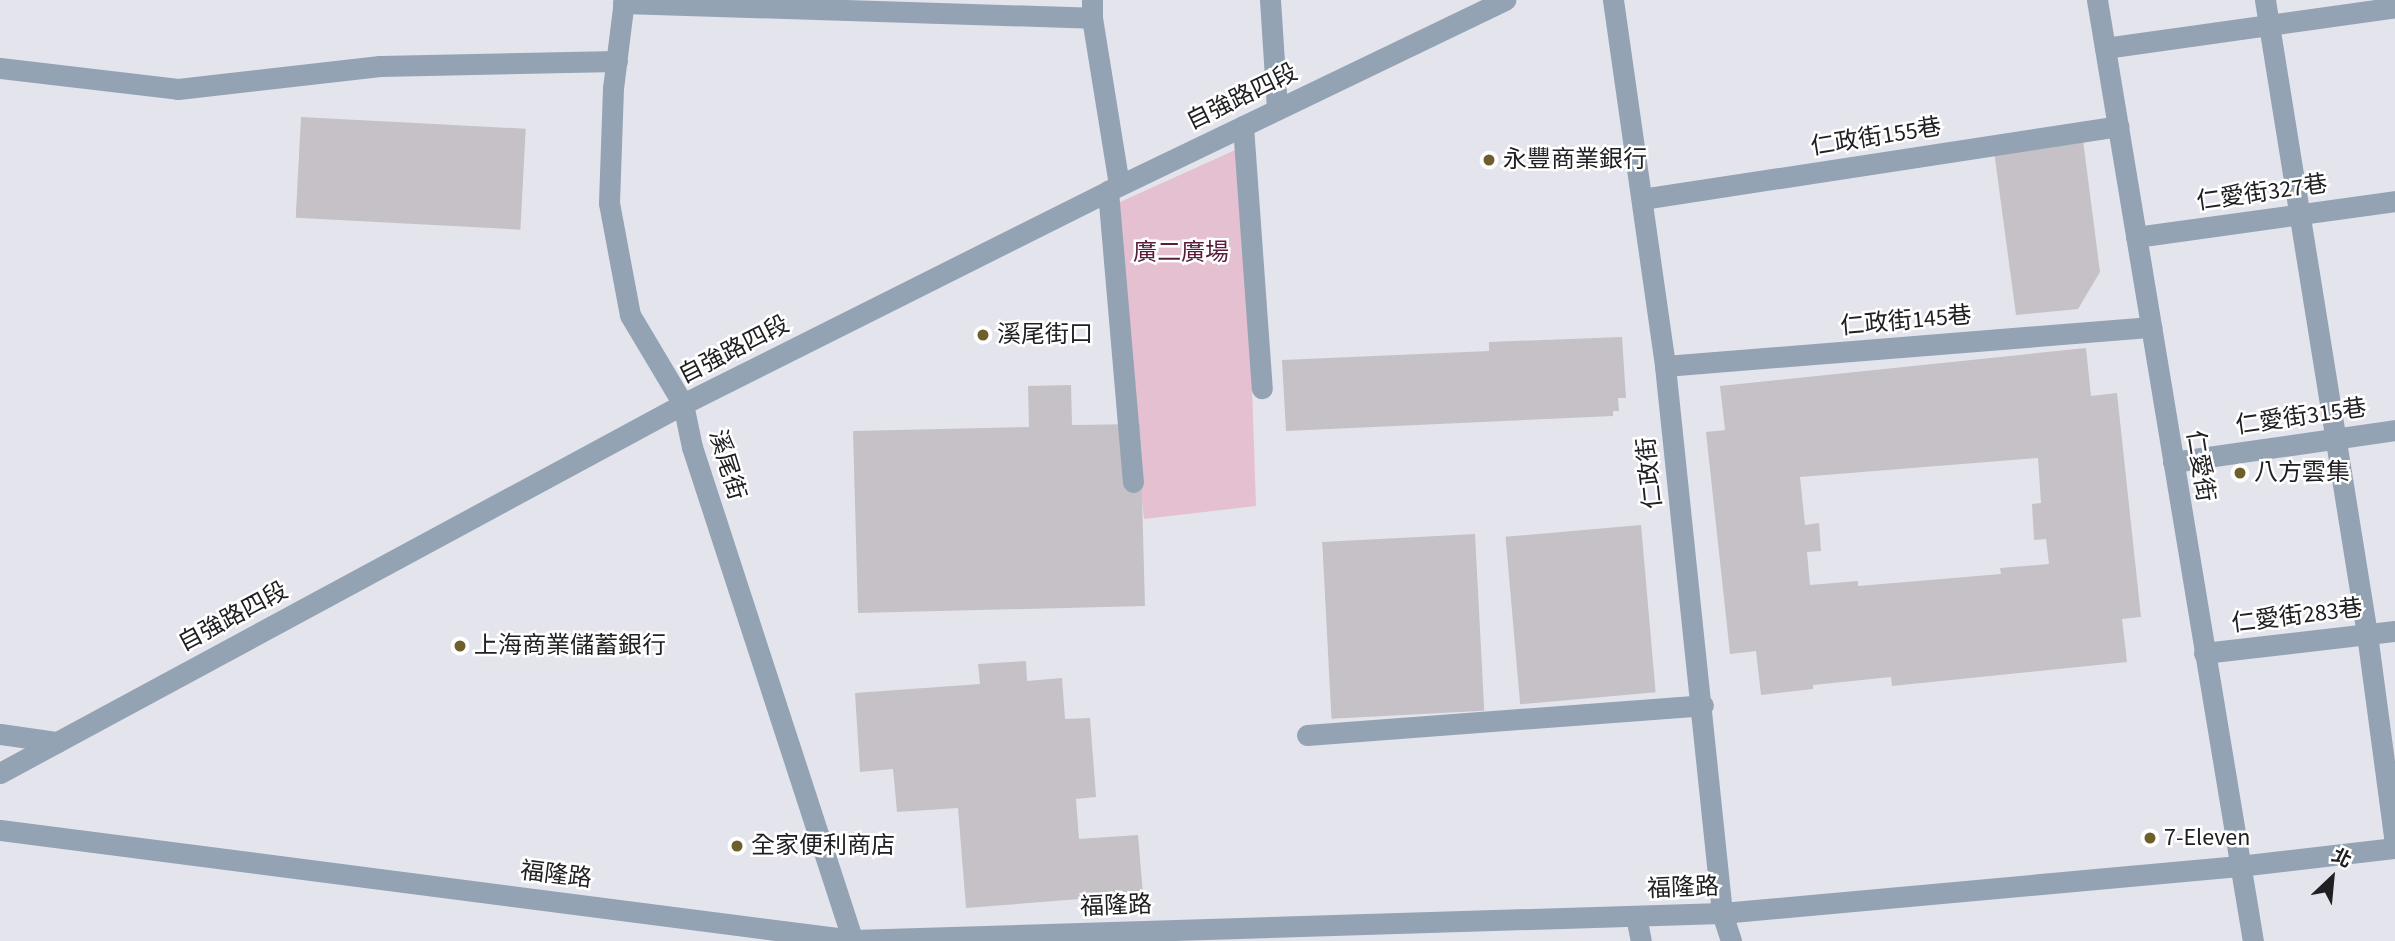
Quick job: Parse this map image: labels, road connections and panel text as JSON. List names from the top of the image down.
{
  "streets": {
    "street": [
      "自強路四段",
      "仁政街155巷",
      "仁愛街327巷",
      "仁政街145巷",
      "仁愛街315巷",
      "溪尾街",
      "仁愛街",
      "仁政街",
      "仁愛街283巷",
      "福隆路"
    ]
  },
  "crossings": [
    ["自強路四段", "溪尾街"],
    ["仁政街155巷", "仁愛街"],
    ["仁政街155巷", "仁政街"],
    ["仁愛街327巷", "仁愛街"],
    ["仁政街145巷", "仁愛街"],
    ["仁政街145巷", "仁政街"],
    ["仁愛街315巷", "仁愛街"],
    ["溪尾街", "福隆路"],
    ["仁愛街", "仁愛街283巷"],
    ["仁愛街", "福隆路"],
    ["仁政街", "福隆路"]
  ],
  "parks": ["廣二廣場"],
  "places": [
    "永豐商業銀行",
    "溪尾街口",
    "八方雲集",
    "上海商業儲蓄銀行",
    "7-Eleven",
    "全家便利商店"
  ],
  "north": "top right"
}
